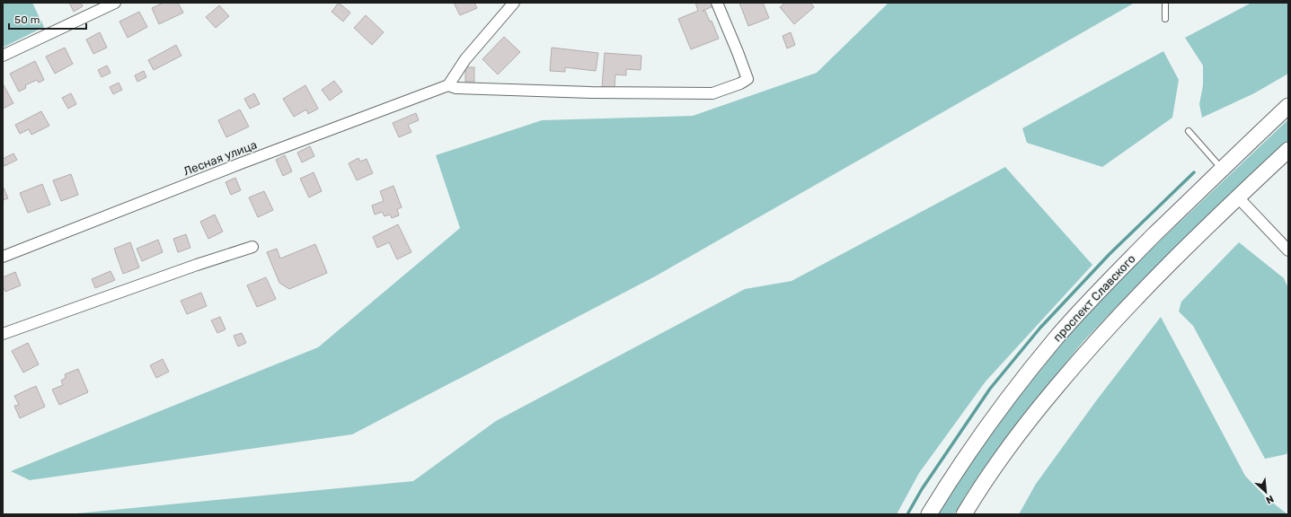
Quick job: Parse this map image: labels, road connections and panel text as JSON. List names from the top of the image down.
{
  "streets": {
    "main road": ["проспект Славского"],
    "street": ["Лесная улица"]
  },
  "scale_bar": "50 m",
  "north": "bottom right"
}
